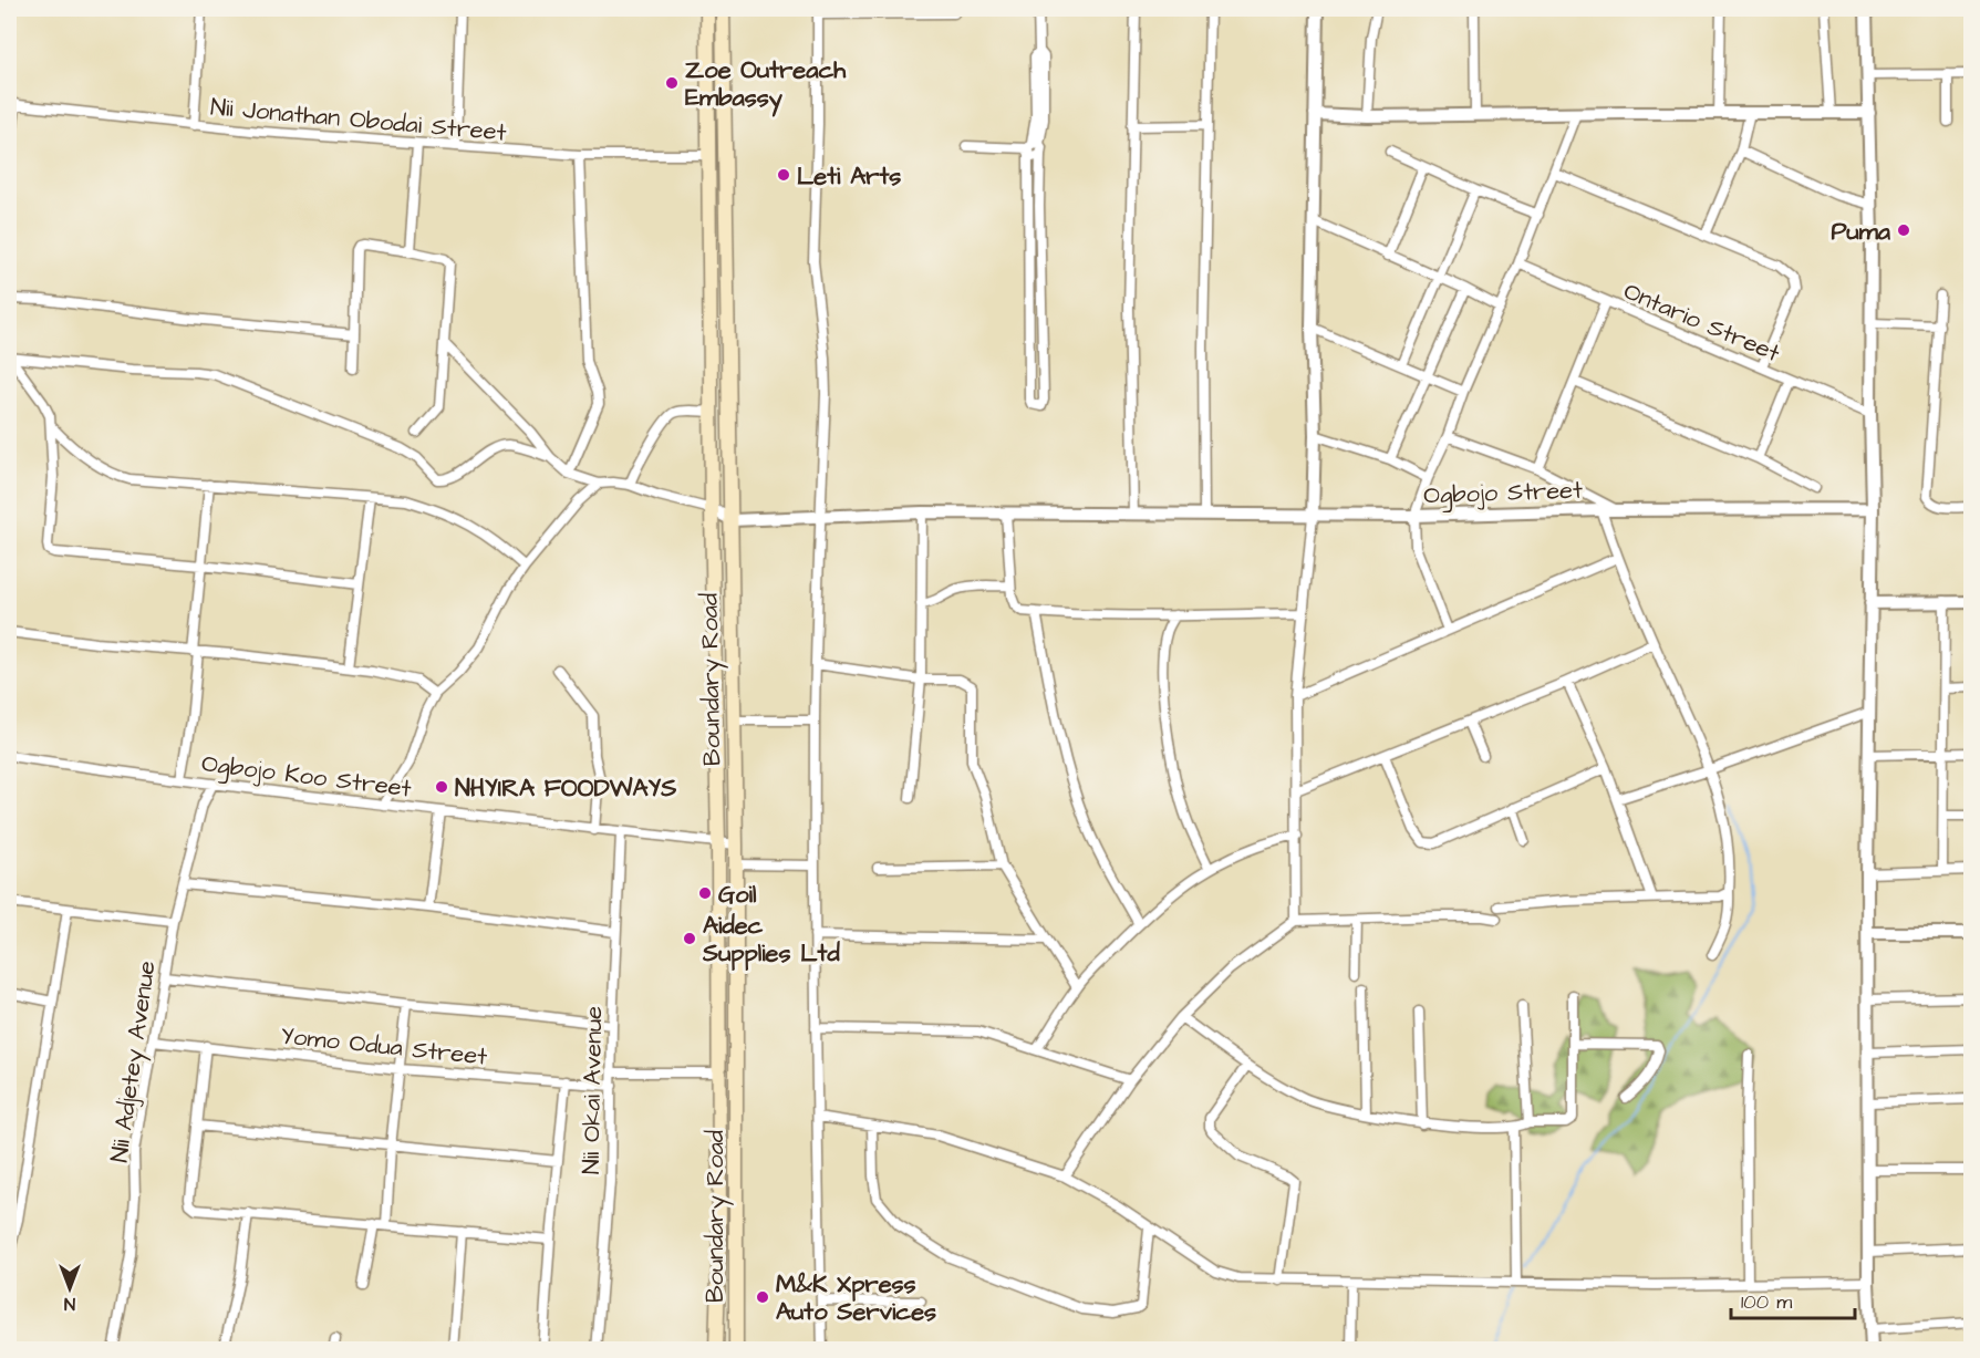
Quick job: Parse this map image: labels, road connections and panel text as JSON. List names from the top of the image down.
{
  "streets": {
    "main road": ["Boundary Road"],
    "street": [
      "Nii Jonathan Obodai Street",
      "Ontario Street",
      "Ogbojo Street",
      "Ogbojo Koo Street",
      "Yomo Odua Street",
      "Nii Adjetey Avenue",
      "Nii Okai Avenue"
    ]
  },
  "crossings": [
    ["Nii Jonathan Obodai Street", "Boundary Road"],
    ["Ogbojo Street", "Boundary Road"],
    ["Boundary Road", "Ogbojo Koo Street"],
    ["Ogbojo Koo Street", "Nii Adjetey Avenue"],
    ["Ogbojo Koo Street", "Nii Okai Avenue"],
    ["Yomo Odua Street", "Nii Adjetey Avenue"],
    ["Yomo Odua Street", "Nii Okai Avenue"]
  ],
  "places": [
    "Zoe Outreach Embassy",
    "Leti Arts",
    "Puma",
    "NHYIRA FOODWAYS",
    "Goil",
    "Aidec Supplies Ltd",
    "M&K Xpress Auto Services"
  ],
  "scale_bar": "100 m",
  "north": "bottom"
}
